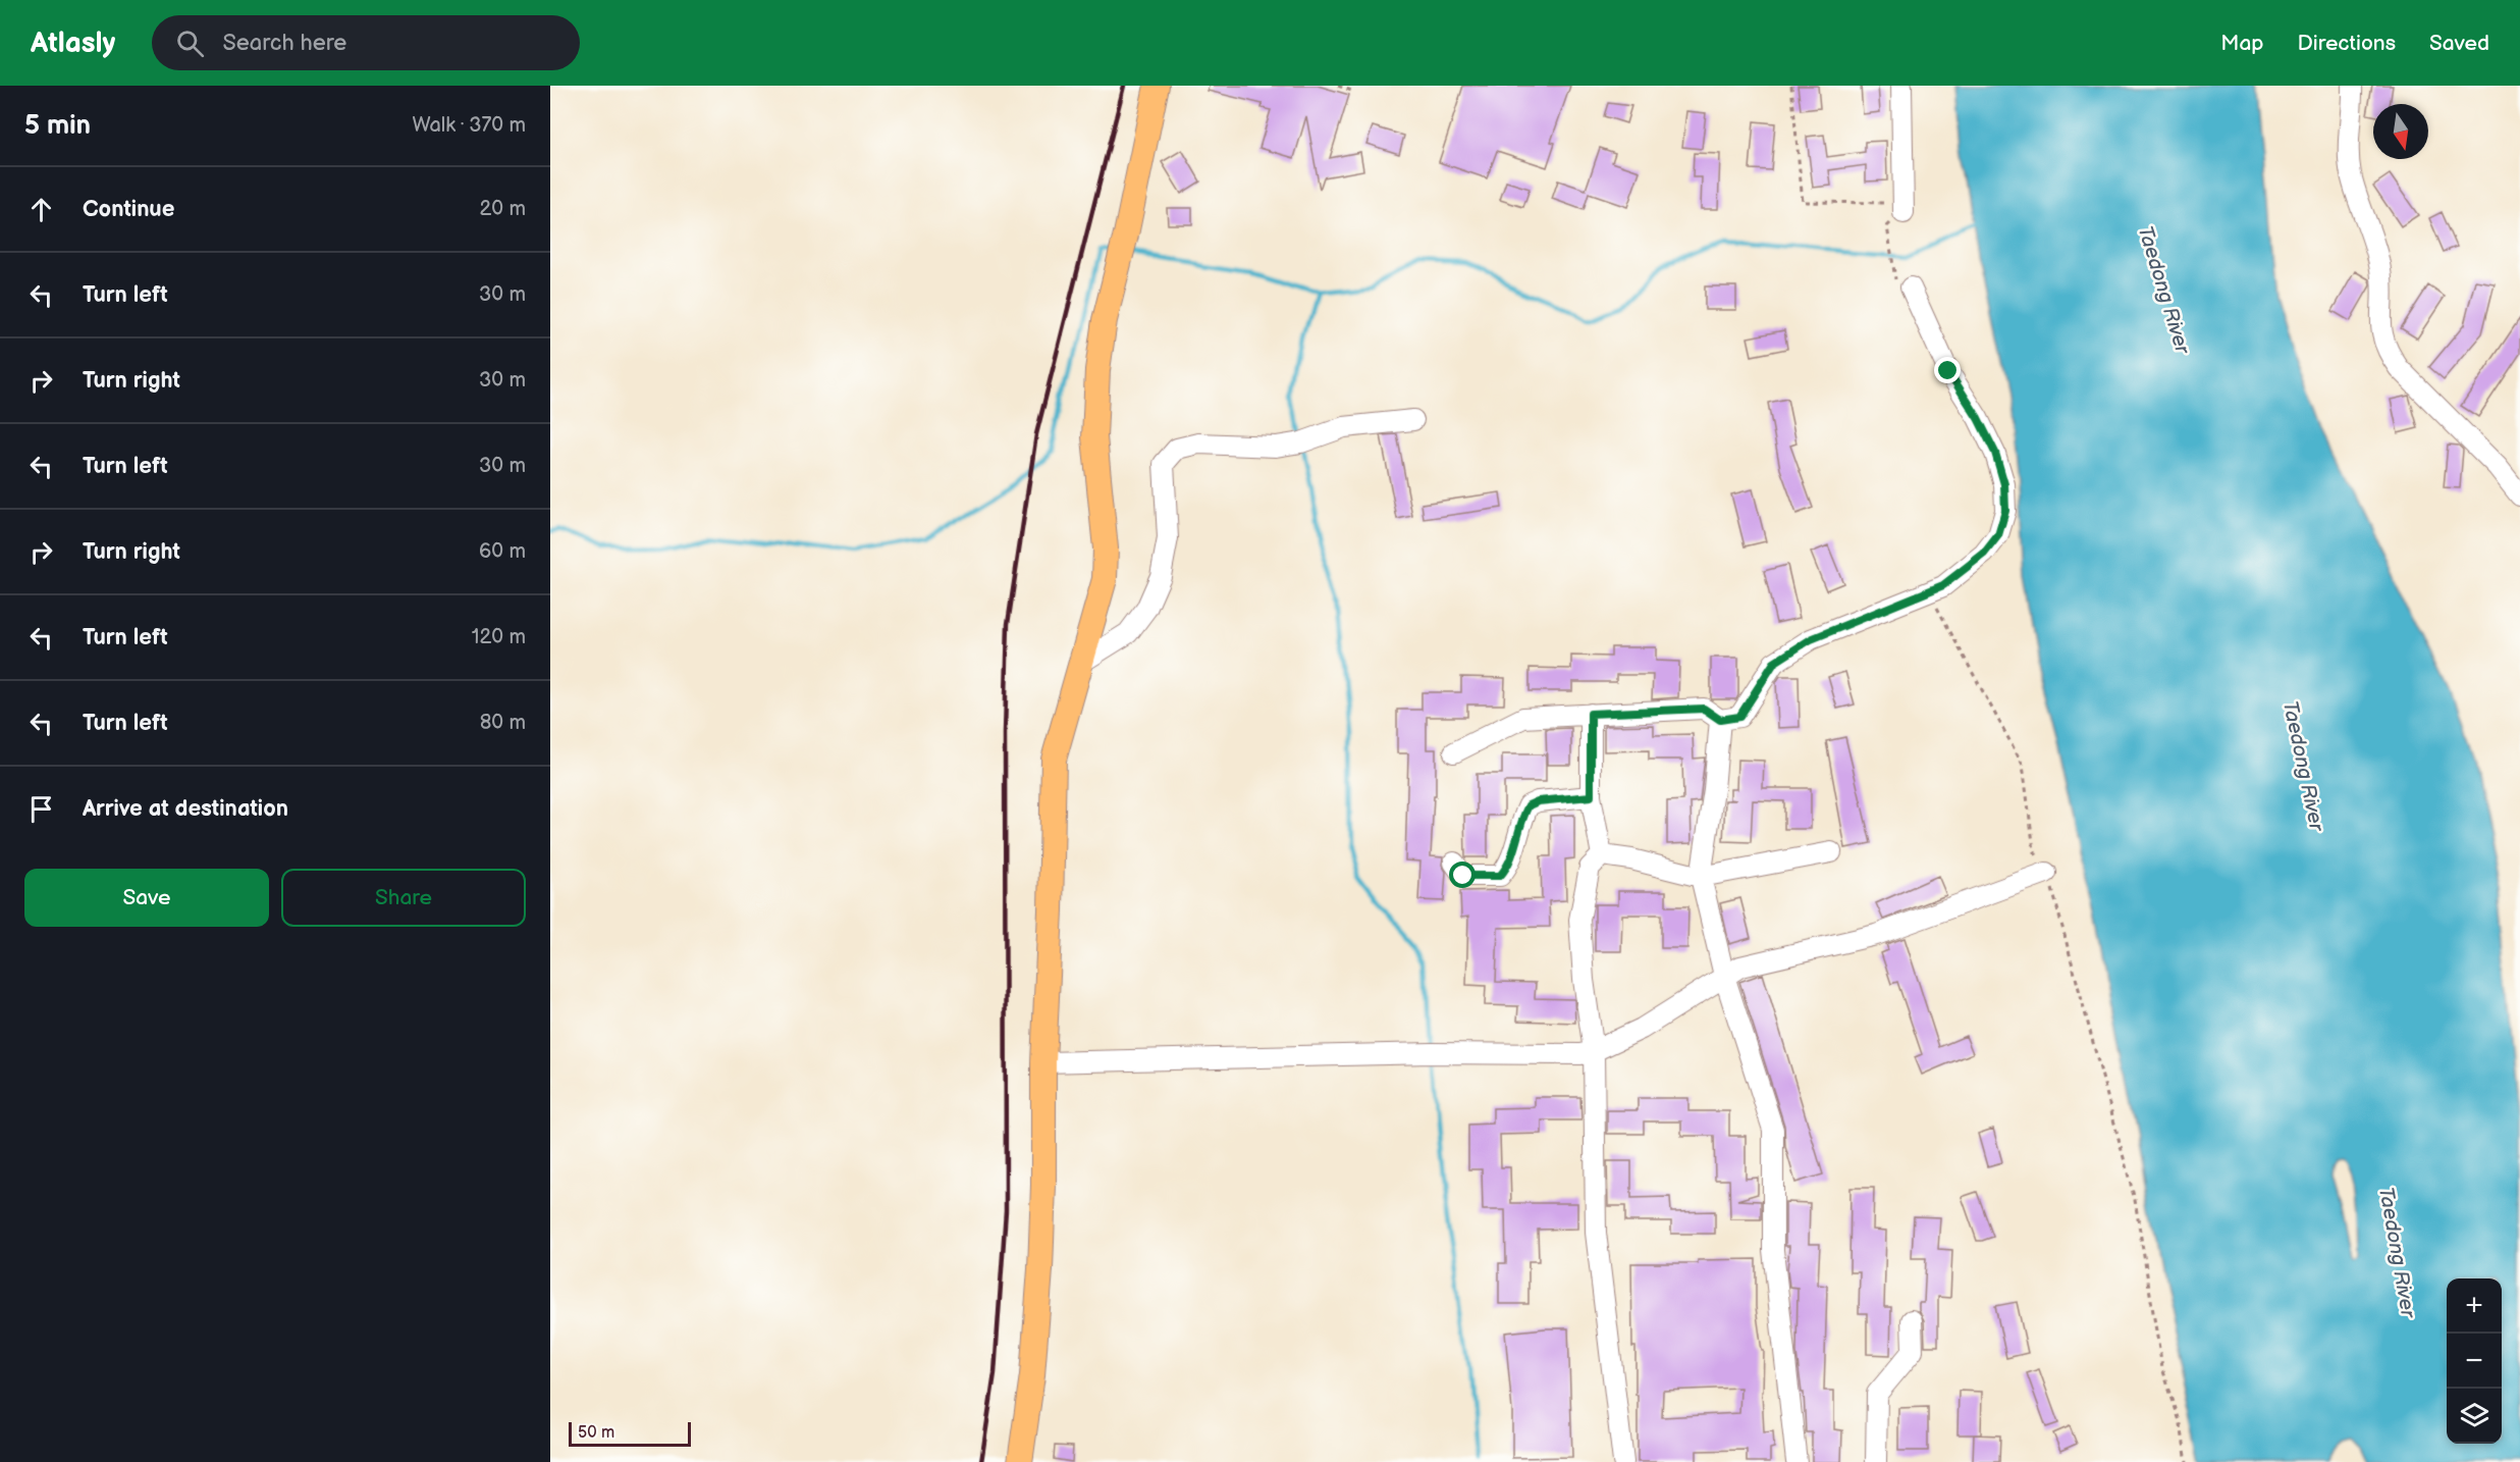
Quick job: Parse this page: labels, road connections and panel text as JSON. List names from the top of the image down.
{
  "water": ["Taedong River"],
  "scale_bar": "50 m",
  "north": "bottom",
  "page": {
    "header": "Atlasly",
    "search": "Search here",
    "nav": ["Map", "Directions", "Saved"],
    "heading": ["5 min", "Walk · 370 m"],
    "list": [
      ["Continue", "20 m"],
      ["Turn left", "30 m"],
      ["Turn right", "30 m"],
      ["Turn left", "30 m"],
      ["Turn right", "60 m"],
      ["Turn left", "120 m"],
      ["Turn left", "80 m"],
      "Arrive at destination"
    ],
    "buttons": ["Save", "Share"],
    "map_buttons": ["+", "−"],
    "scale": "50 m"
  }
}
